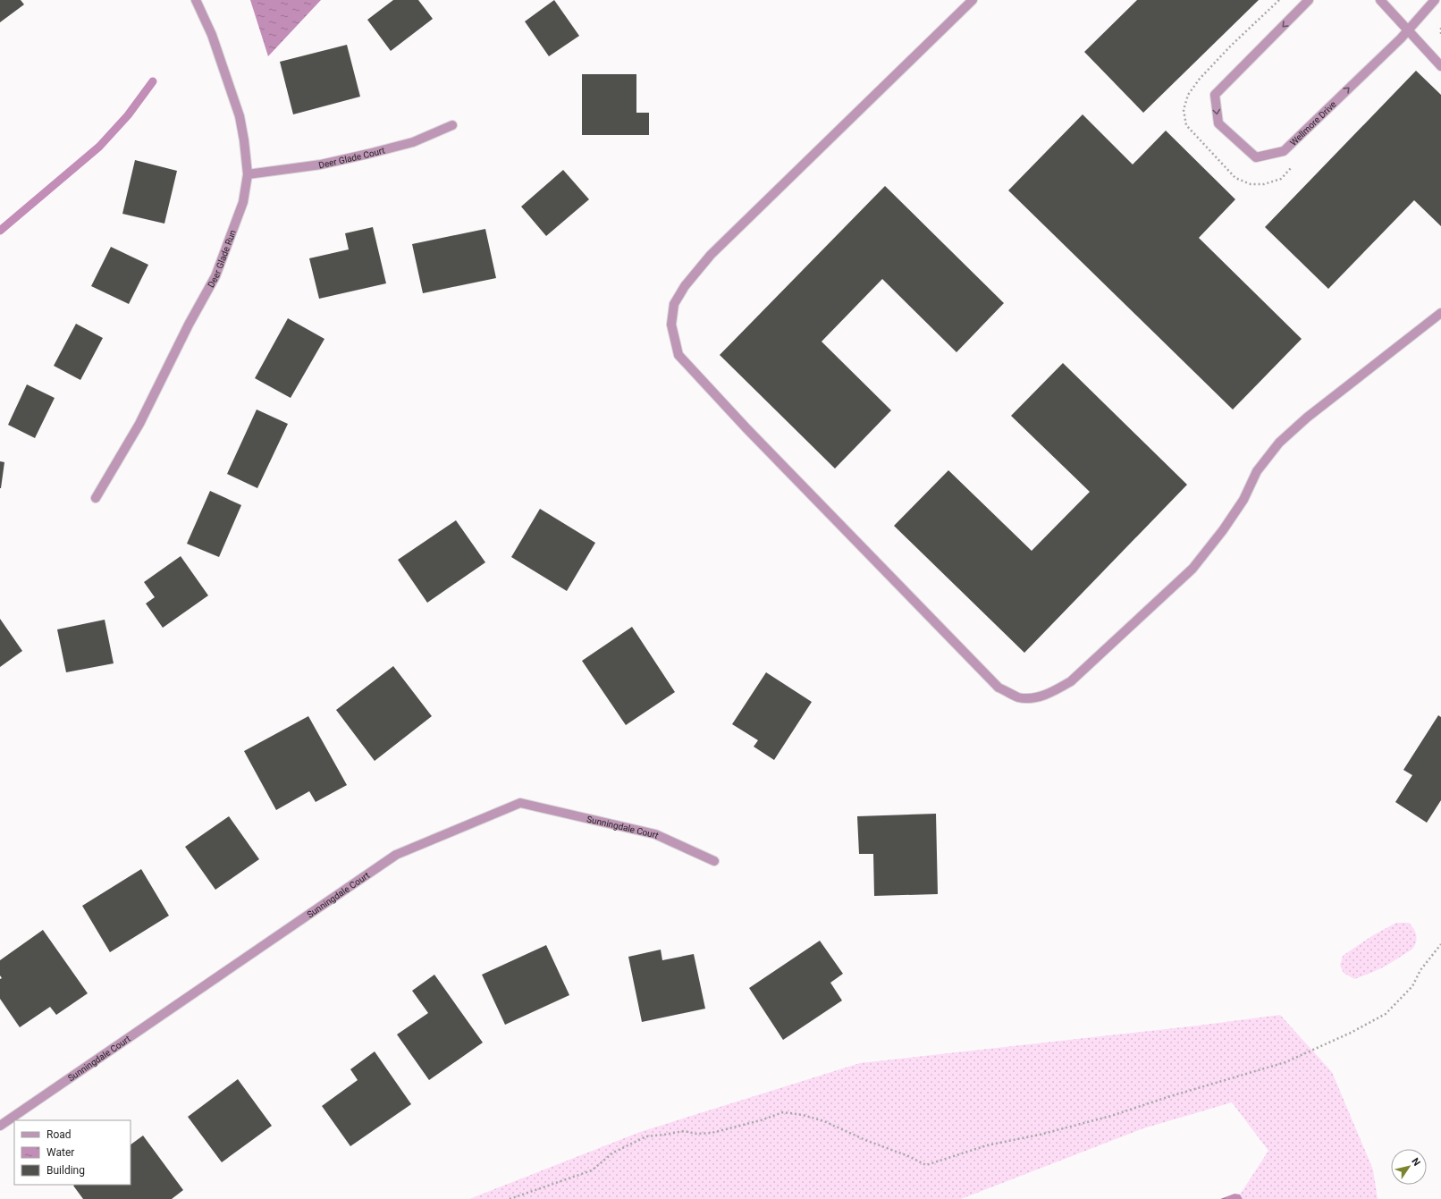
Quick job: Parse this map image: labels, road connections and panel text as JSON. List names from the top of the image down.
{
  "streets": {
    "street": [
      "Wellmore Drive",
      "Deer Glade Court",
      "Deer Glade Run",
      "Sunningdale Court"
    ]
  },
  "crossings": [
    ["Deer Glade Court", "Deer Glade Run"]
  ],
  "legend": ["Road", "Water", "Building"],
  "north": "top right"
}
